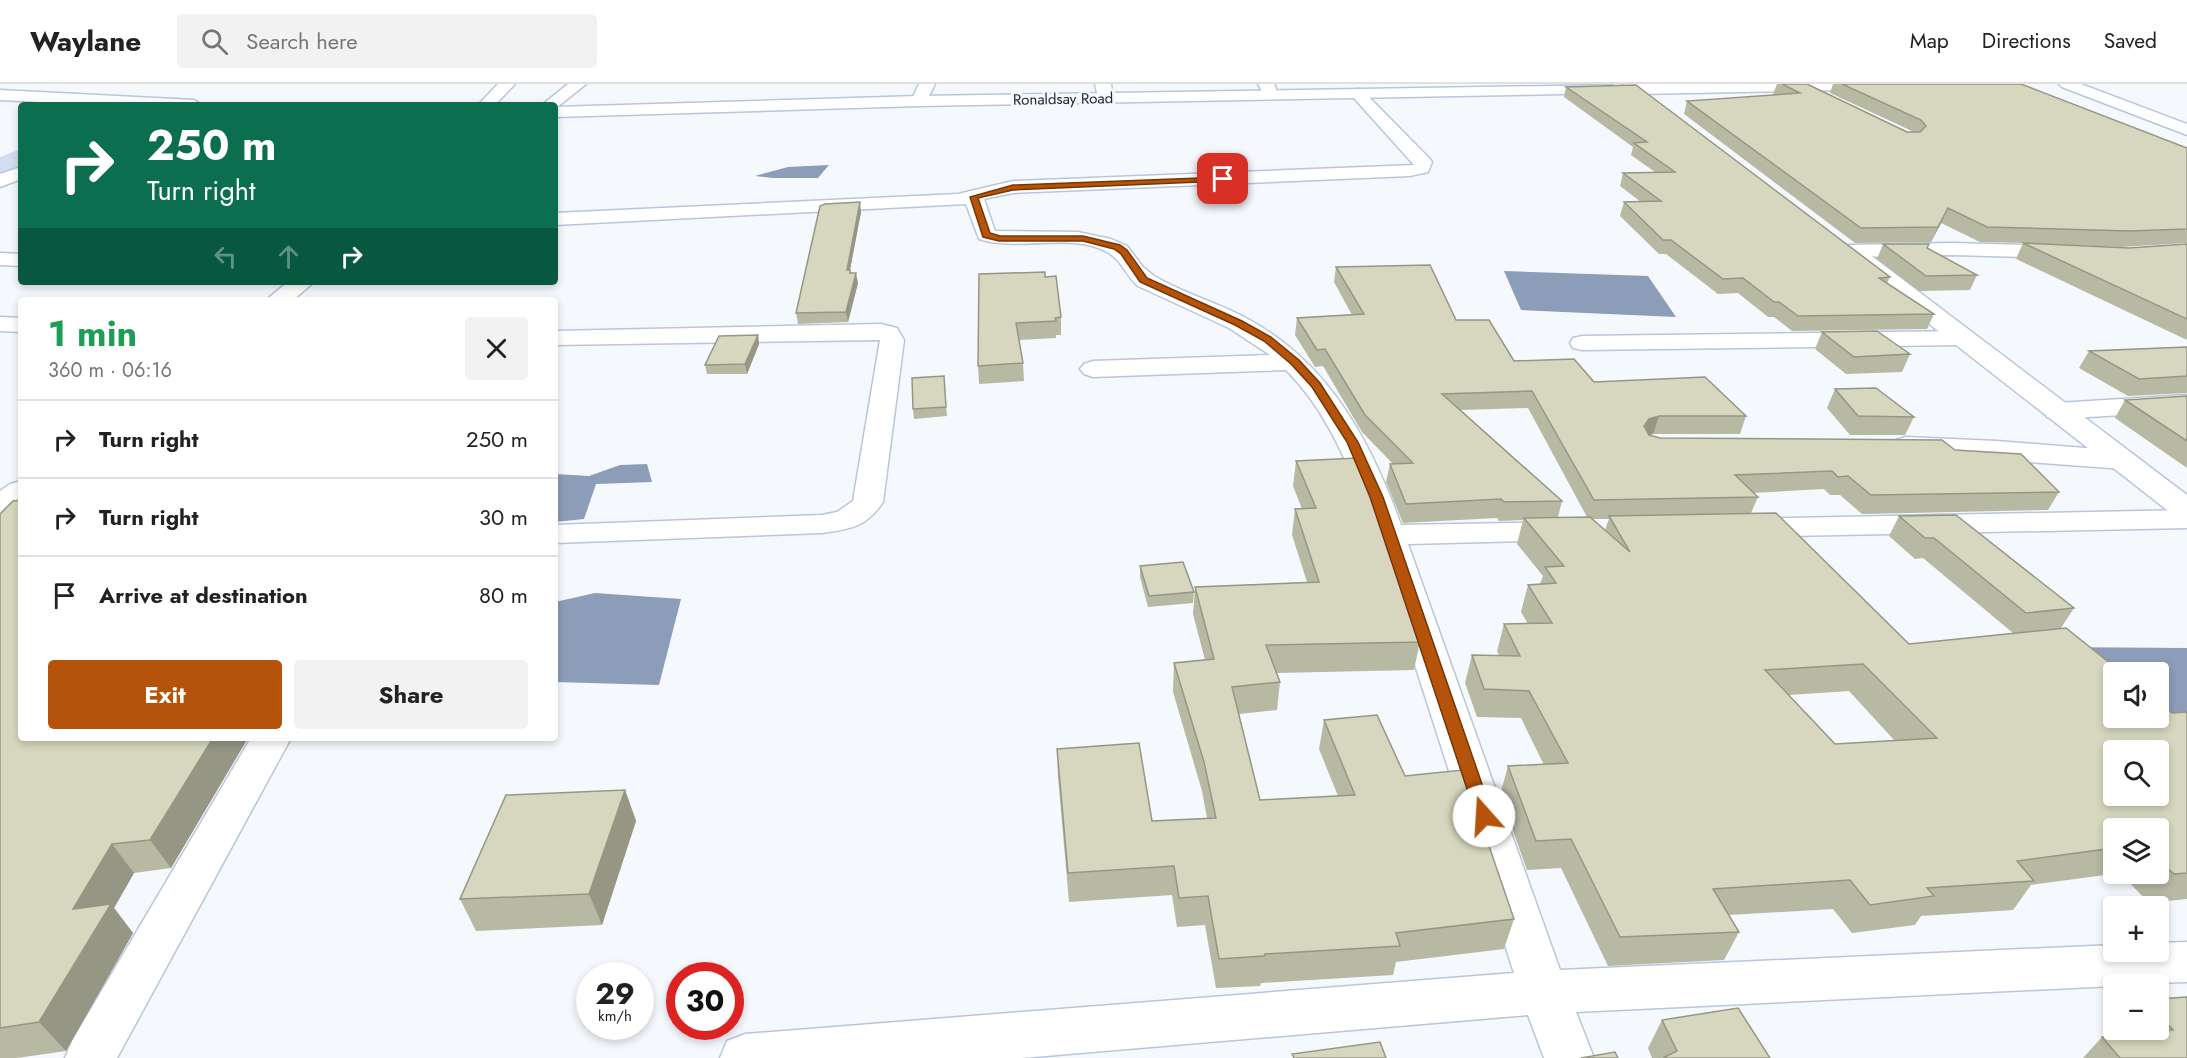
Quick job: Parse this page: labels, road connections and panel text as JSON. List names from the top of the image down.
{
  "streets": {
    "street": ["Ronaldsay Road"]
  },
  "page": {
    "header": "Waylane",
    "search": "Search here",
    "nav": ["Map", "Directions", "Saved"],
    "turn": ["250 m", "Turn right"],
    "heading": ["1 min", "360 m · 06:16"],
    "list": [
      {
        "name": "Turn right",
        "value": "250 m"
      },
      {
        "name": "Turn right",
        "value": "30 m"
      },
      {
        "name": "Arrive at destination",
        "value": "80 m"
      }
    ],
    "buttons": ["Exit", "Share"],
    "map_buttons": ["+", "−"],
    "speed": "29 km/h",
    "limit": "30"
  }
}
